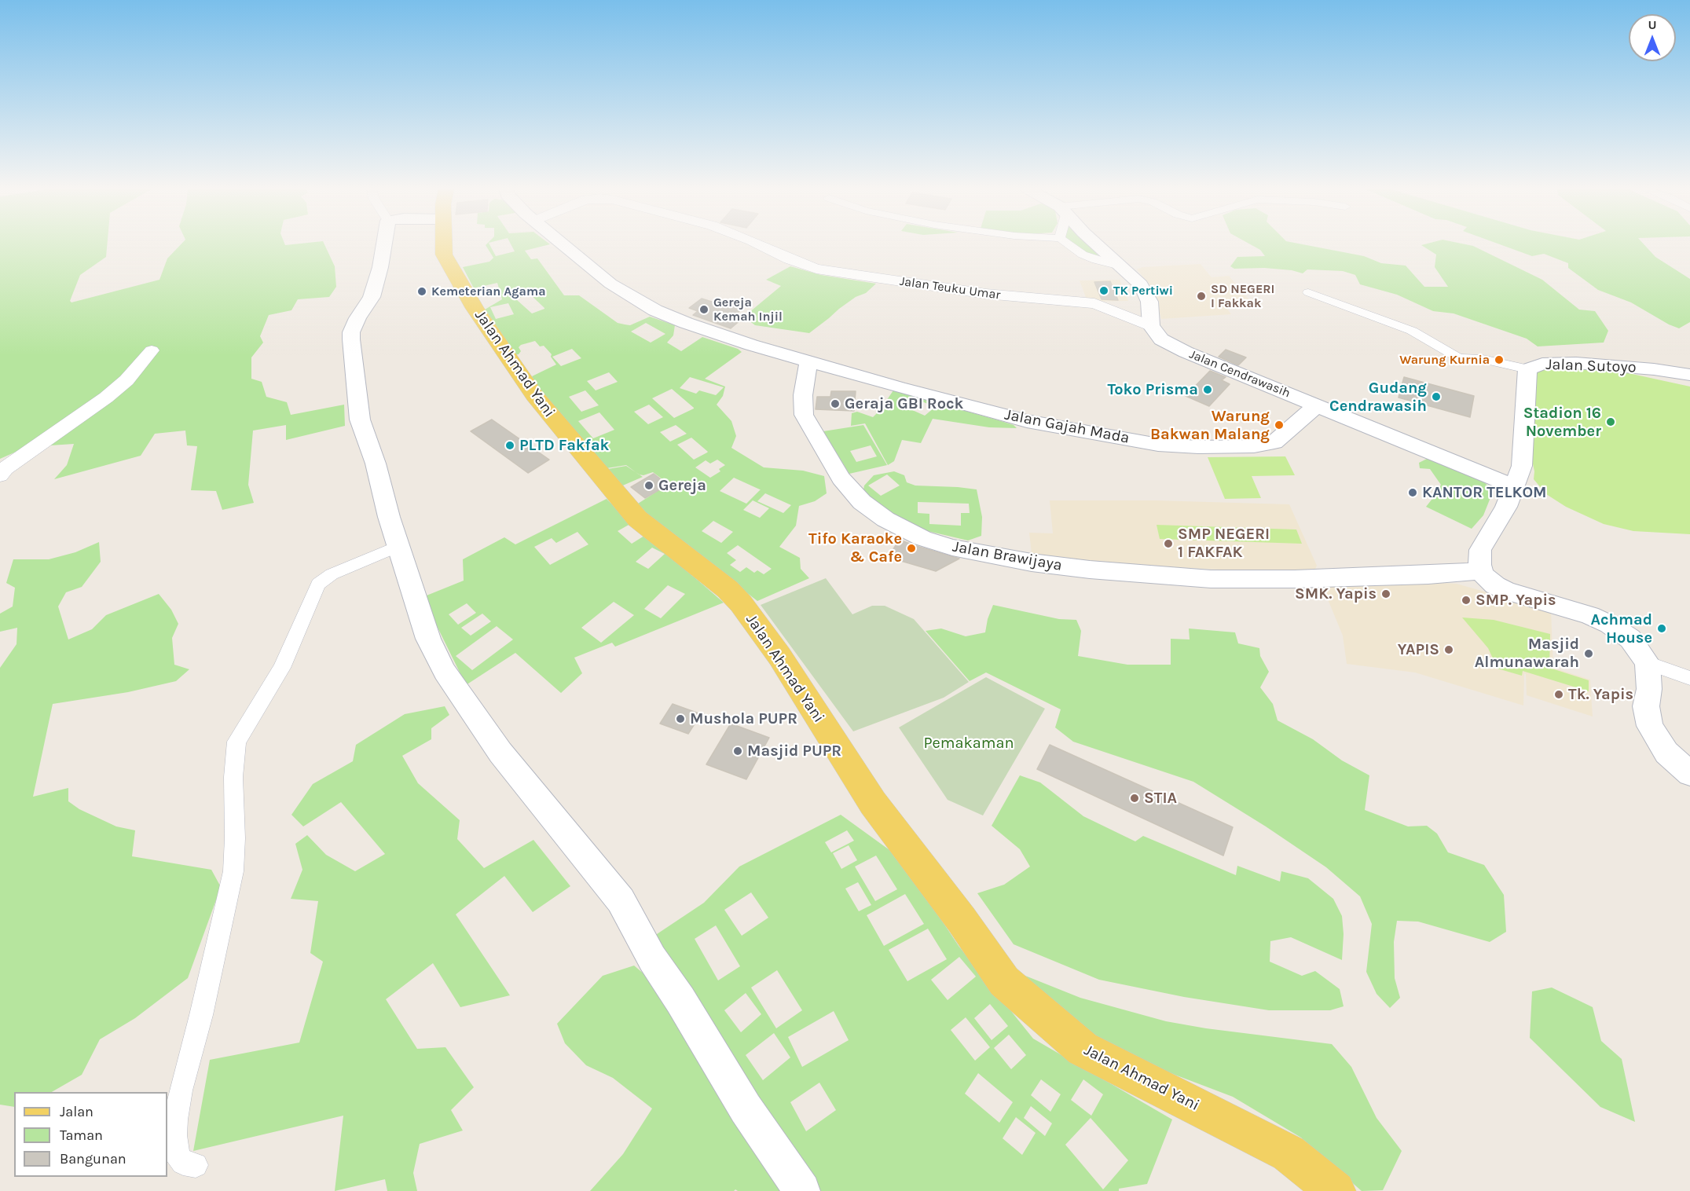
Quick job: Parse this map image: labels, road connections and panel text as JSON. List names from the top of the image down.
{
  "streets": {
    "main road": [
      "Jalan Ahmad Yani",
      "Jalan Sutoyo",
      "Jalan Cendrawasih",
      "Jalan Gajah Mada",
      "Jalan Brawijaya"
    ],
    "street": ["Jalan Teuku Umar"]
  },
  "crossings": [
    ["Jalan Teuku Umar", "Jalan Cendrawasih"],
    ["Jalan Sutoyo", "Jalan Cendrawasih"],
    ["Jalan Sutoyo", "Jalan Brawijaya"],
    ["Jalan Cendrawasih", "Jalan Gajah Mada"],
    ["Jalan Gajah Mada", "Jalan Brawijaya"]
  ],
  "parks": ["Pemakaman"],
  "places": [
    "TK Pertiwi",
    "Kemeterian Agama",
    "SD NEGERI I Fakkak",
    "Gereja Kemah Injil",
    "Warung Kurnia",
    "Toko Prisma",
    "Gudang Cendrawasih",
    "Geraja GBI Rock",
    "Stadion 16 November",
    "Warung Bakwan Malang",
    "PLTD Fakfak",
    "Gereja",
    "KANTOR TELKOM",
    "SMP NEGERI 1 FAKFAK",
    "Tifo Karaoke & Cafe",
    "SMK. Yapis",
    "SMP. Yapis",
    "Achmad House",
    "YAPIS",
    "Masjid Almunawarah",
    "Tk. Yapis",
    "Mushola PUPR",
    "Masjid PUPR",
    "STIA"
  ],
  "legend": ["Jalan", "Taman", "Bangunan"],
  "north": "top"
}
